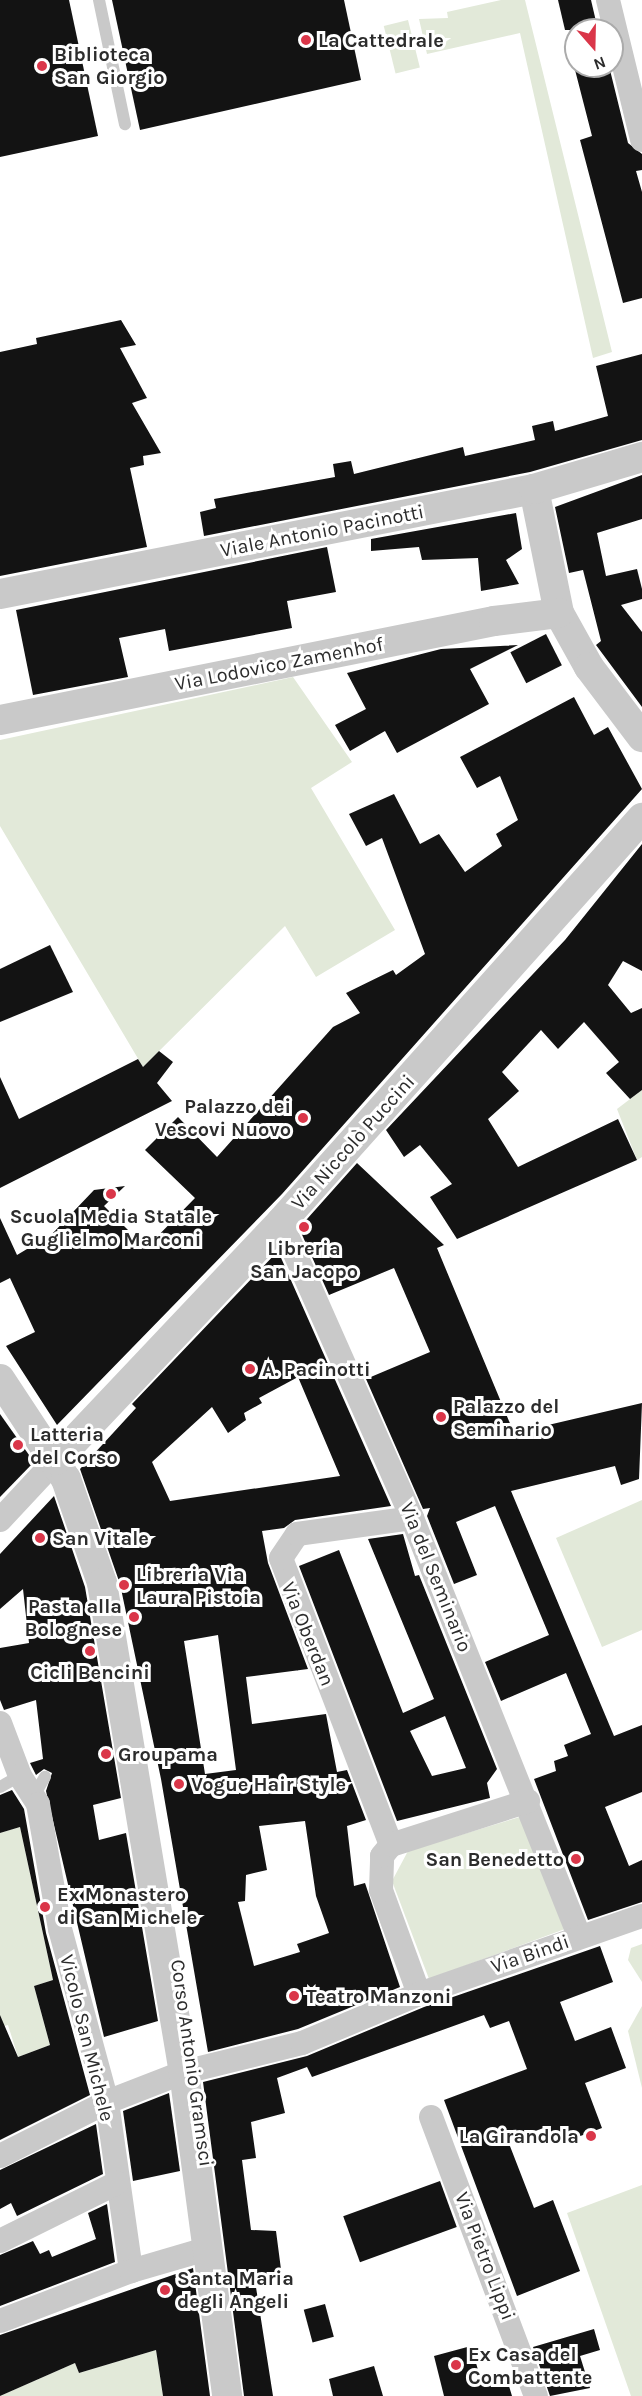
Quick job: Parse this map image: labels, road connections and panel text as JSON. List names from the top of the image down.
{
  "streets": {
    "street": [
      "Viale Antonio Pacinotti",
      "Via Lodovico Zamenhof",
      "Via Niccolò Puccini",
      "Via del Seminario",
      "Via Oberdan",
      "Via Bindi",
      "Vicolo San Michele",
      "Corso Antonio Gramsci",
      "Via Pietro Lippi"
    ]
  },
  "crossings": [
    ["Via Niccolò Puccini", "Via del Seminario"],
    ["Via Niccolò Puccini", "Corso Antonio Gramsci"],
    ["Via del Seminario", "Via Oberdan"],
    ["Via del Seminario", "Via Bindi"],
    ["Via Bindi", "Vicolo San Michele"],
    ["Via Bindi", "Corso Antonio Gramsci"]
  ],
  "places": [
    "La Cattedrale",
    "Biblioteca San Giorgio",
    "Palazzo dei Vescovi Nuovo",
    "Scuola Media Statale Guglielmo Marconi",
    "Libreria San Jacopo",
    "A. Pacinotti",
    "Palazzo del Seminario",
    "Latteria del Corso",
    "San Vitale",
    "Libreria Via Laura Pistoia",
    "Pasta alla Bolognese",
    "Cicli Bencini",
    "Groupama",
    "Vogue Hair Style",
    "San Benedetto",
    "Ex Monastero di San Michele",
    "Teatro Manzoni",
    "La Girandola",
    "Santa Maria degli Angeli",
    "Ex Casa del Combattente"
  ],
  "north": "bottom"
}
